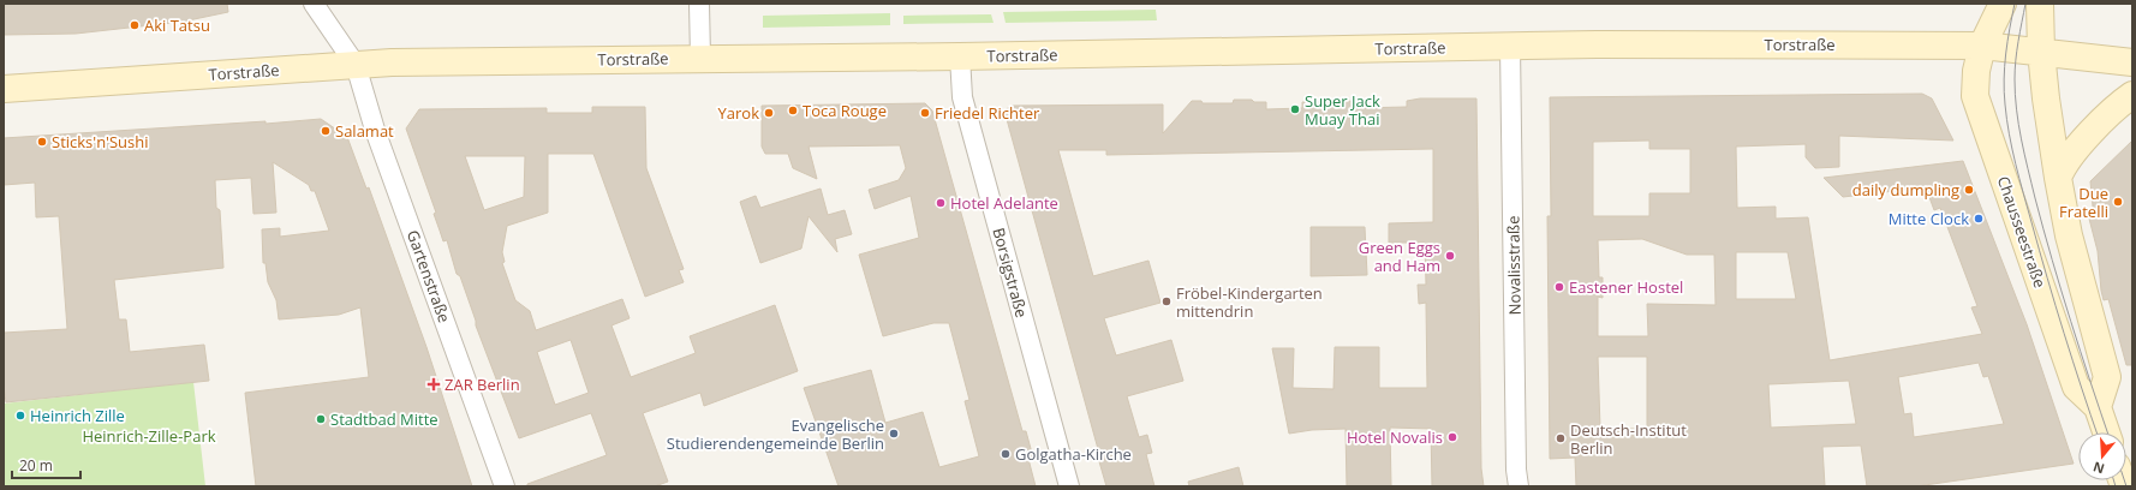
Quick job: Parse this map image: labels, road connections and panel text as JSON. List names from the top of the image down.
{
  "streets": {
    "main road": ["Torstraße", "Chausseestraße"],
    "street": ["Novalisstraße", "Borsigstraße", "Gartenstraße"]
  },
  "crossings": [
    ["Torstraße", "Chausseestraße"],
    ["Torstraße", "Novalisstraße"],
    ["Torstraße", "Borsigstraße"],
    ["Torstraße", "Gartenstraße"]
  ],
  "parks": ["Heinrich-Zille-Park"],
  "places": {
    "other": [
      "Aki Tatsu",
      "Super Jack Muay Thai",
      "Toca Rouge",
      "Yarok",
      "Friedel Richter",
      "Salamat",
      "Sticks'n'Sushi",
      "daily dumpling",
      "Due Fratelli",
      "Hotel Adelante",
      "Mitte Clock",
      "Green Eggs and Ham",
      "Eastener Hostel",
      "Fröbel-Kindergarten mittendrin",
      "Heinrich Zille",
      "Stadtbad Mitte",
      "Evangelische Studierendengemeinde Berlin",
      "Hotel Novalis",
      "Deutsch-Institut Berlin",
      "Golgatha-Kirche"
    ],
    "health": ["ZAR Berlin"]
  },
  "scale_bar": "20 m",
  "north": "bottom"
}
